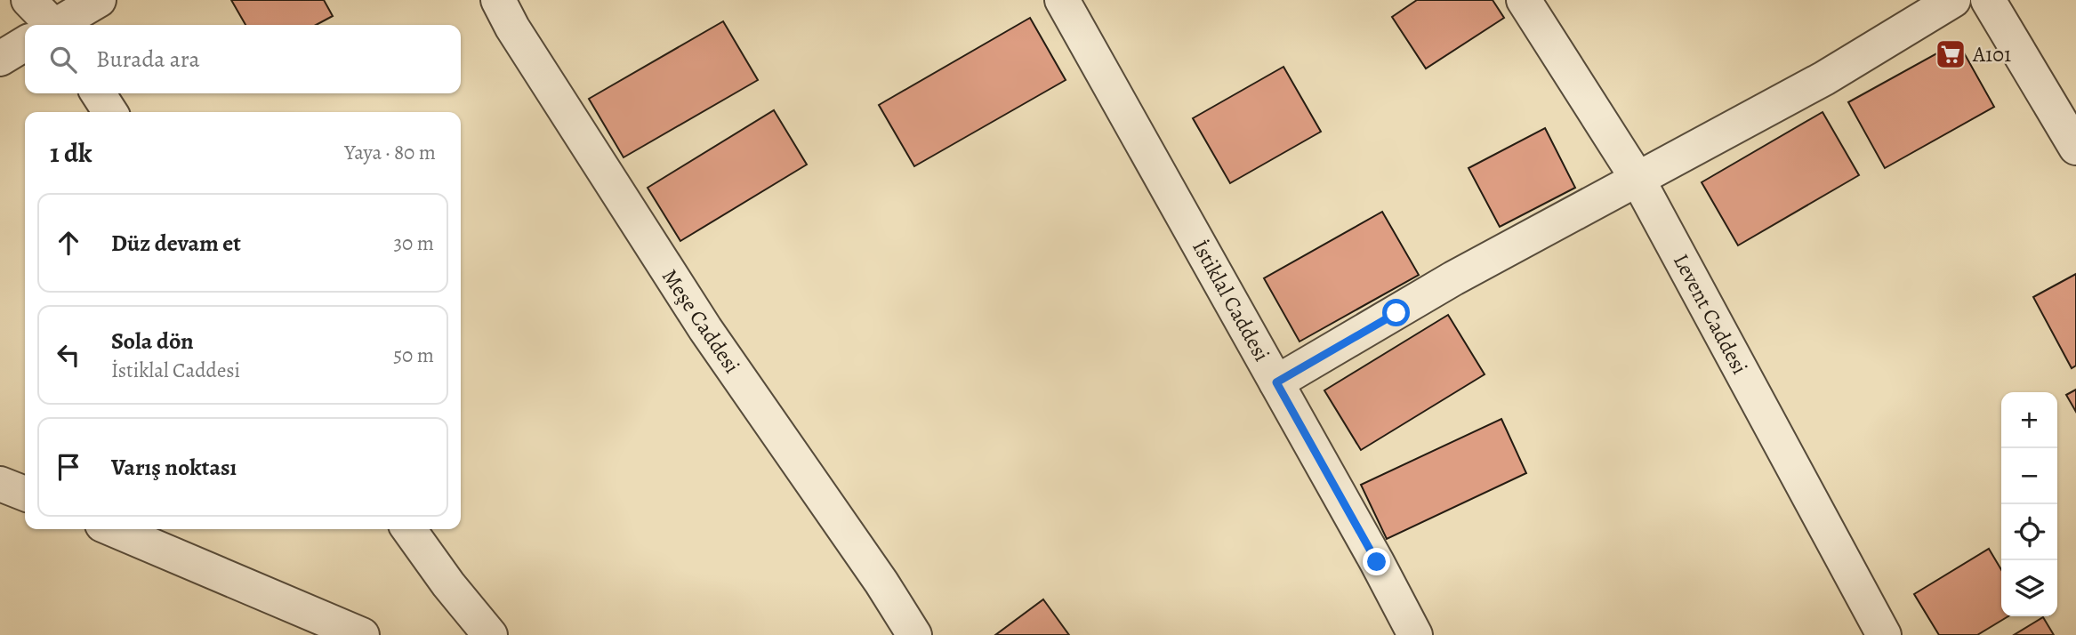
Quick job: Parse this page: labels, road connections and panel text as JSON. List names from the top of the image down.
{
  "streets": {
    "street": ["İstiklal Caddesi", "Levent Caddesi", "Meşe Caddesi"]
  },
  "places": {
    "supermarket": ["A101"]
  },
  "page": {
    "search": "Burada ara",
    "heading": ["1 dk", "Yaya · 80 m"],
    "list": [
      ["Düz devam et", "30 m"],
      ["Sola dön", "İstiklal Caddesi", "50 m"],
      "Varış noktası"
    ],
    "map_buttons": ["+", "−"]
  }
}
